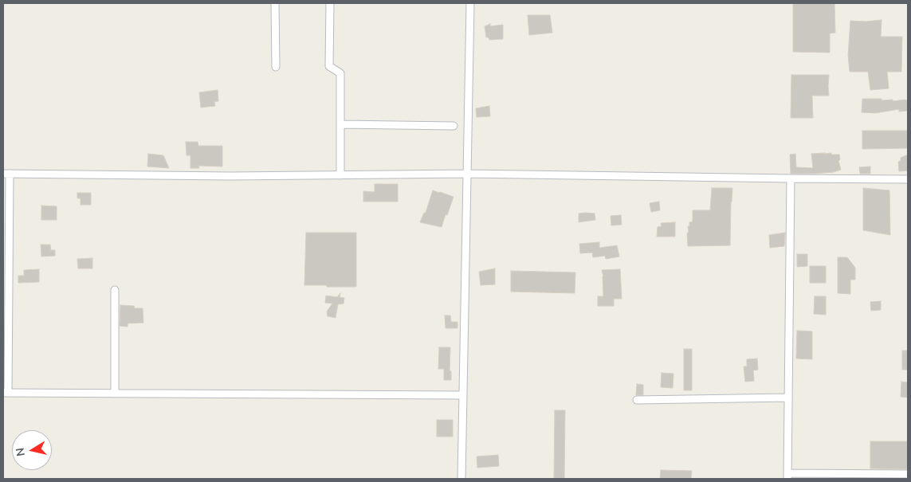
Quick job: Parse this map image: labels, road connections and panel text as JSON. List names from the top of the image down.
{
  "north": "left"
}
